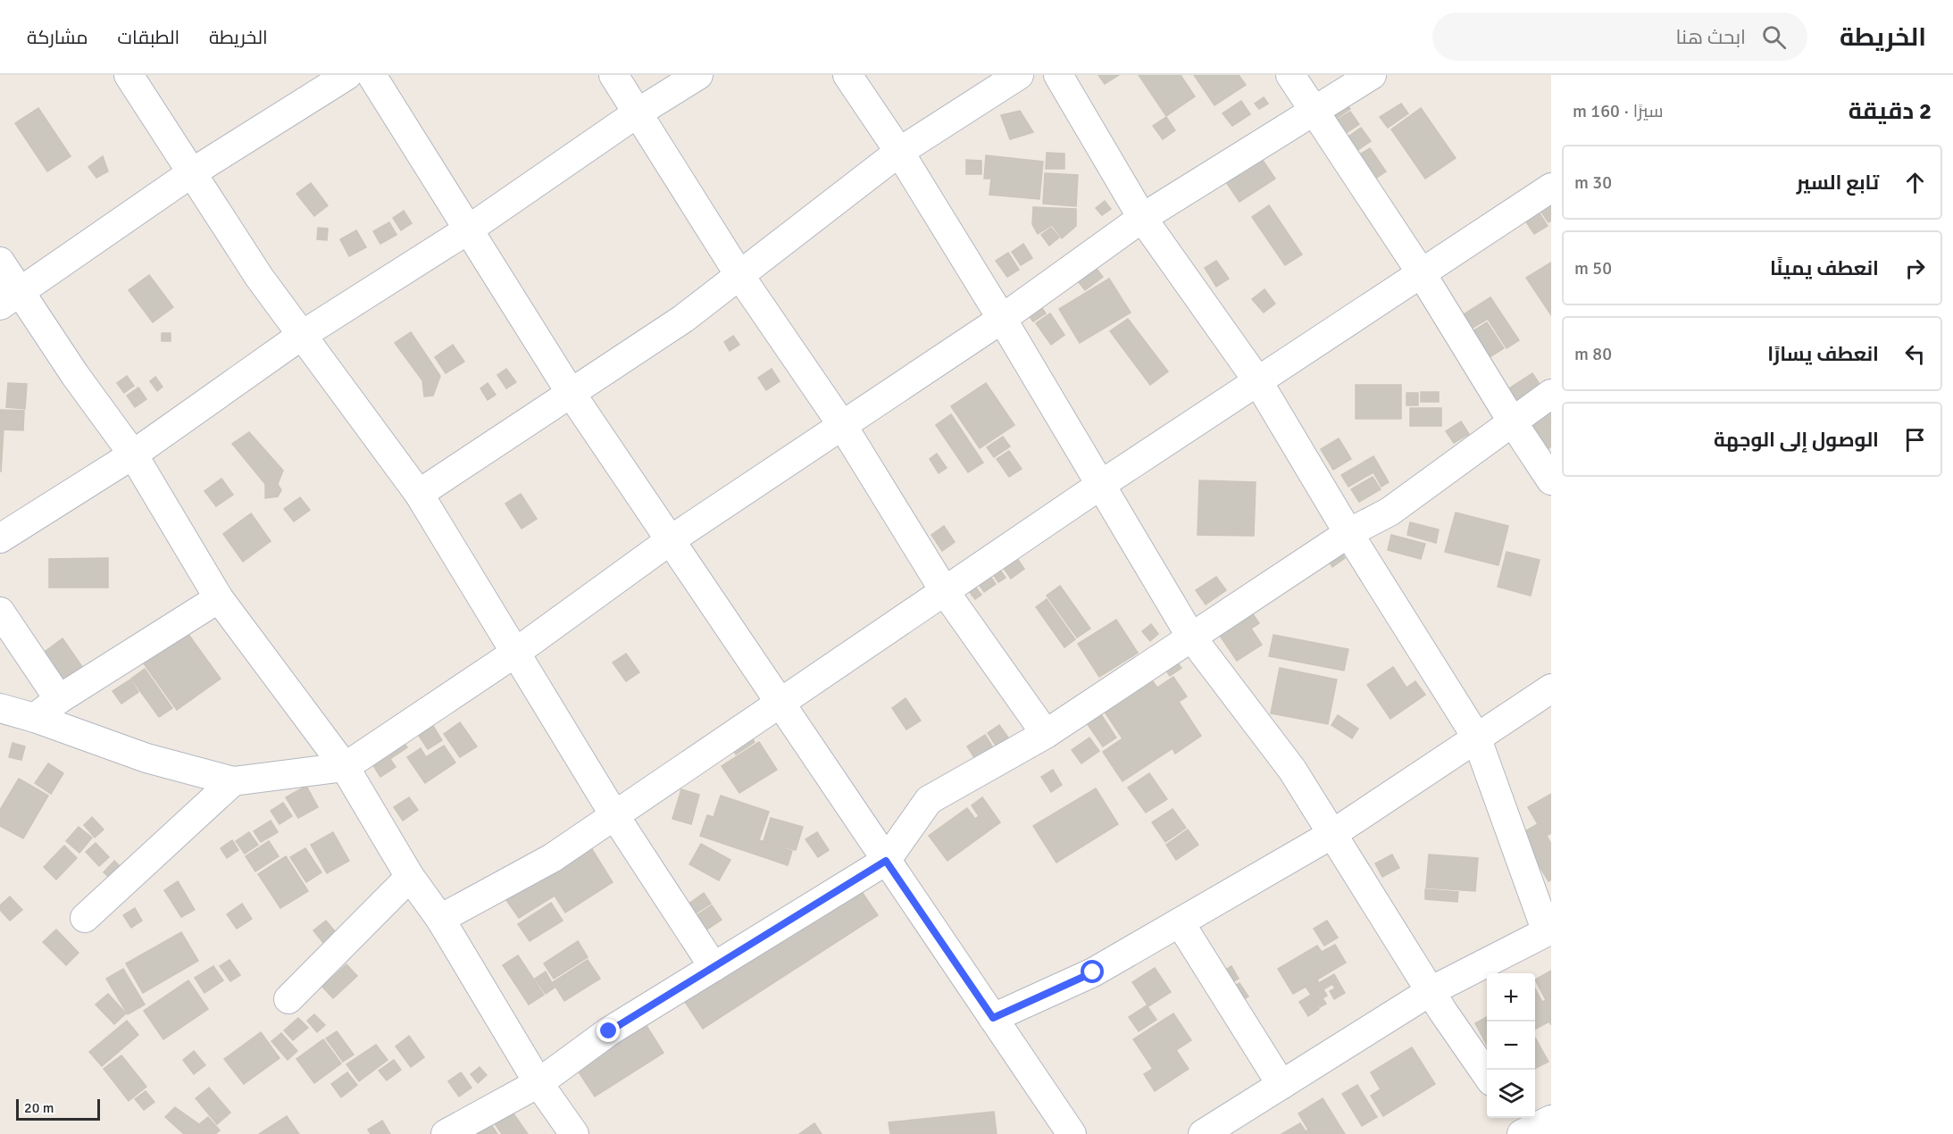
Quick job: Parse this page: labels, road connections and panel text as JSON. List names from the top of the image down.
{
  "scale_bar": "20 m",
  "page": {
    "header": "الخريطة",
    "search": "ابحث هنا",
    "nav": ["الخريطة", "الطبقات", "مشاركة"],
    "heading": ["2 دقيقة", "سيرًا · 160 m"],
    "list": [
      ["تابع السير", "30 m"],
      ["انعطف يمينًا", "50 m"],
      ["انعطف يسارًا", "80 m"],
      "الوصول إلى الوجهة"
    ],
    "map_buttons": ["+", "−"],
    "scale": "20 m"
  }
}
